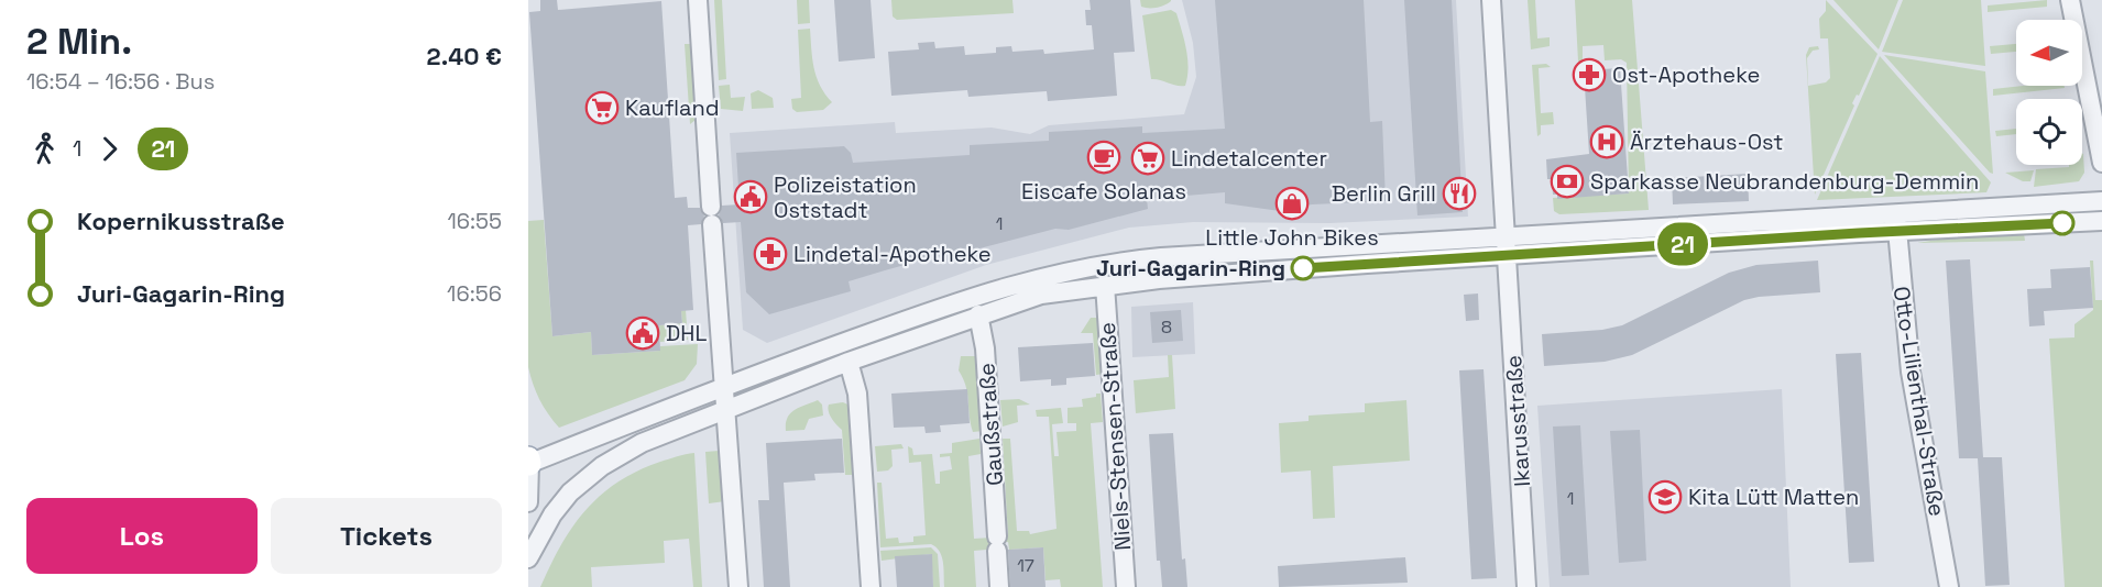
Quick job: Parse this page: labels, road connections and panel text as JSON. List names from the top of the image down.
{
  "streets": {
    "street": [
      "Otto-Lilienthal-Straße",
      "Ikarusstraße",
      "Gaußstraße",
      "Niels-Stensen-Straße"
    ]
  },
  "places": {
    "pharmacy": ["Ost-Apotheke", "Lindetal-Apotheke"],
    "supermarket": ["Kaufland", "Lindetalcenter"],
    "hospital": ["Ärztehaus-Ost"],
    "cafe": ["Eiscafe Solanas"],
    "bank": ["Sparkasse Neubrandenburg-Demmin"],
    "restaurant": ["Berlin Grill"],
    "public building": ["Polizeistation Oststadt", "DHL"],
    "shop": ["Little John Bikes"],
    "other": ["Juri-Gagarin-Ring"],
    "school or university": ["Kita Lütt Matten"]
  },
  "lines": ["bus line 21"],
  "house_numbers": [
    "1",
    "8",
    "1",
    "17"
  ],
  "north": "left",
  "page": {
    "heading": ["2 Min.", "16:54 – 16:56 · Bus", "2.40 €"],
    "on_map": "21",
    "legs": ["1", "21"],
    "list": [
      {
        "name": "Kopernikusstraße",
        "value": "16:55"
      },
      {
        "name": "Juri-Gagarin-Ring",
        "value": "16:56"
      }
    ],
    "buttons": ["Los", "Tickets"]
  }
}
